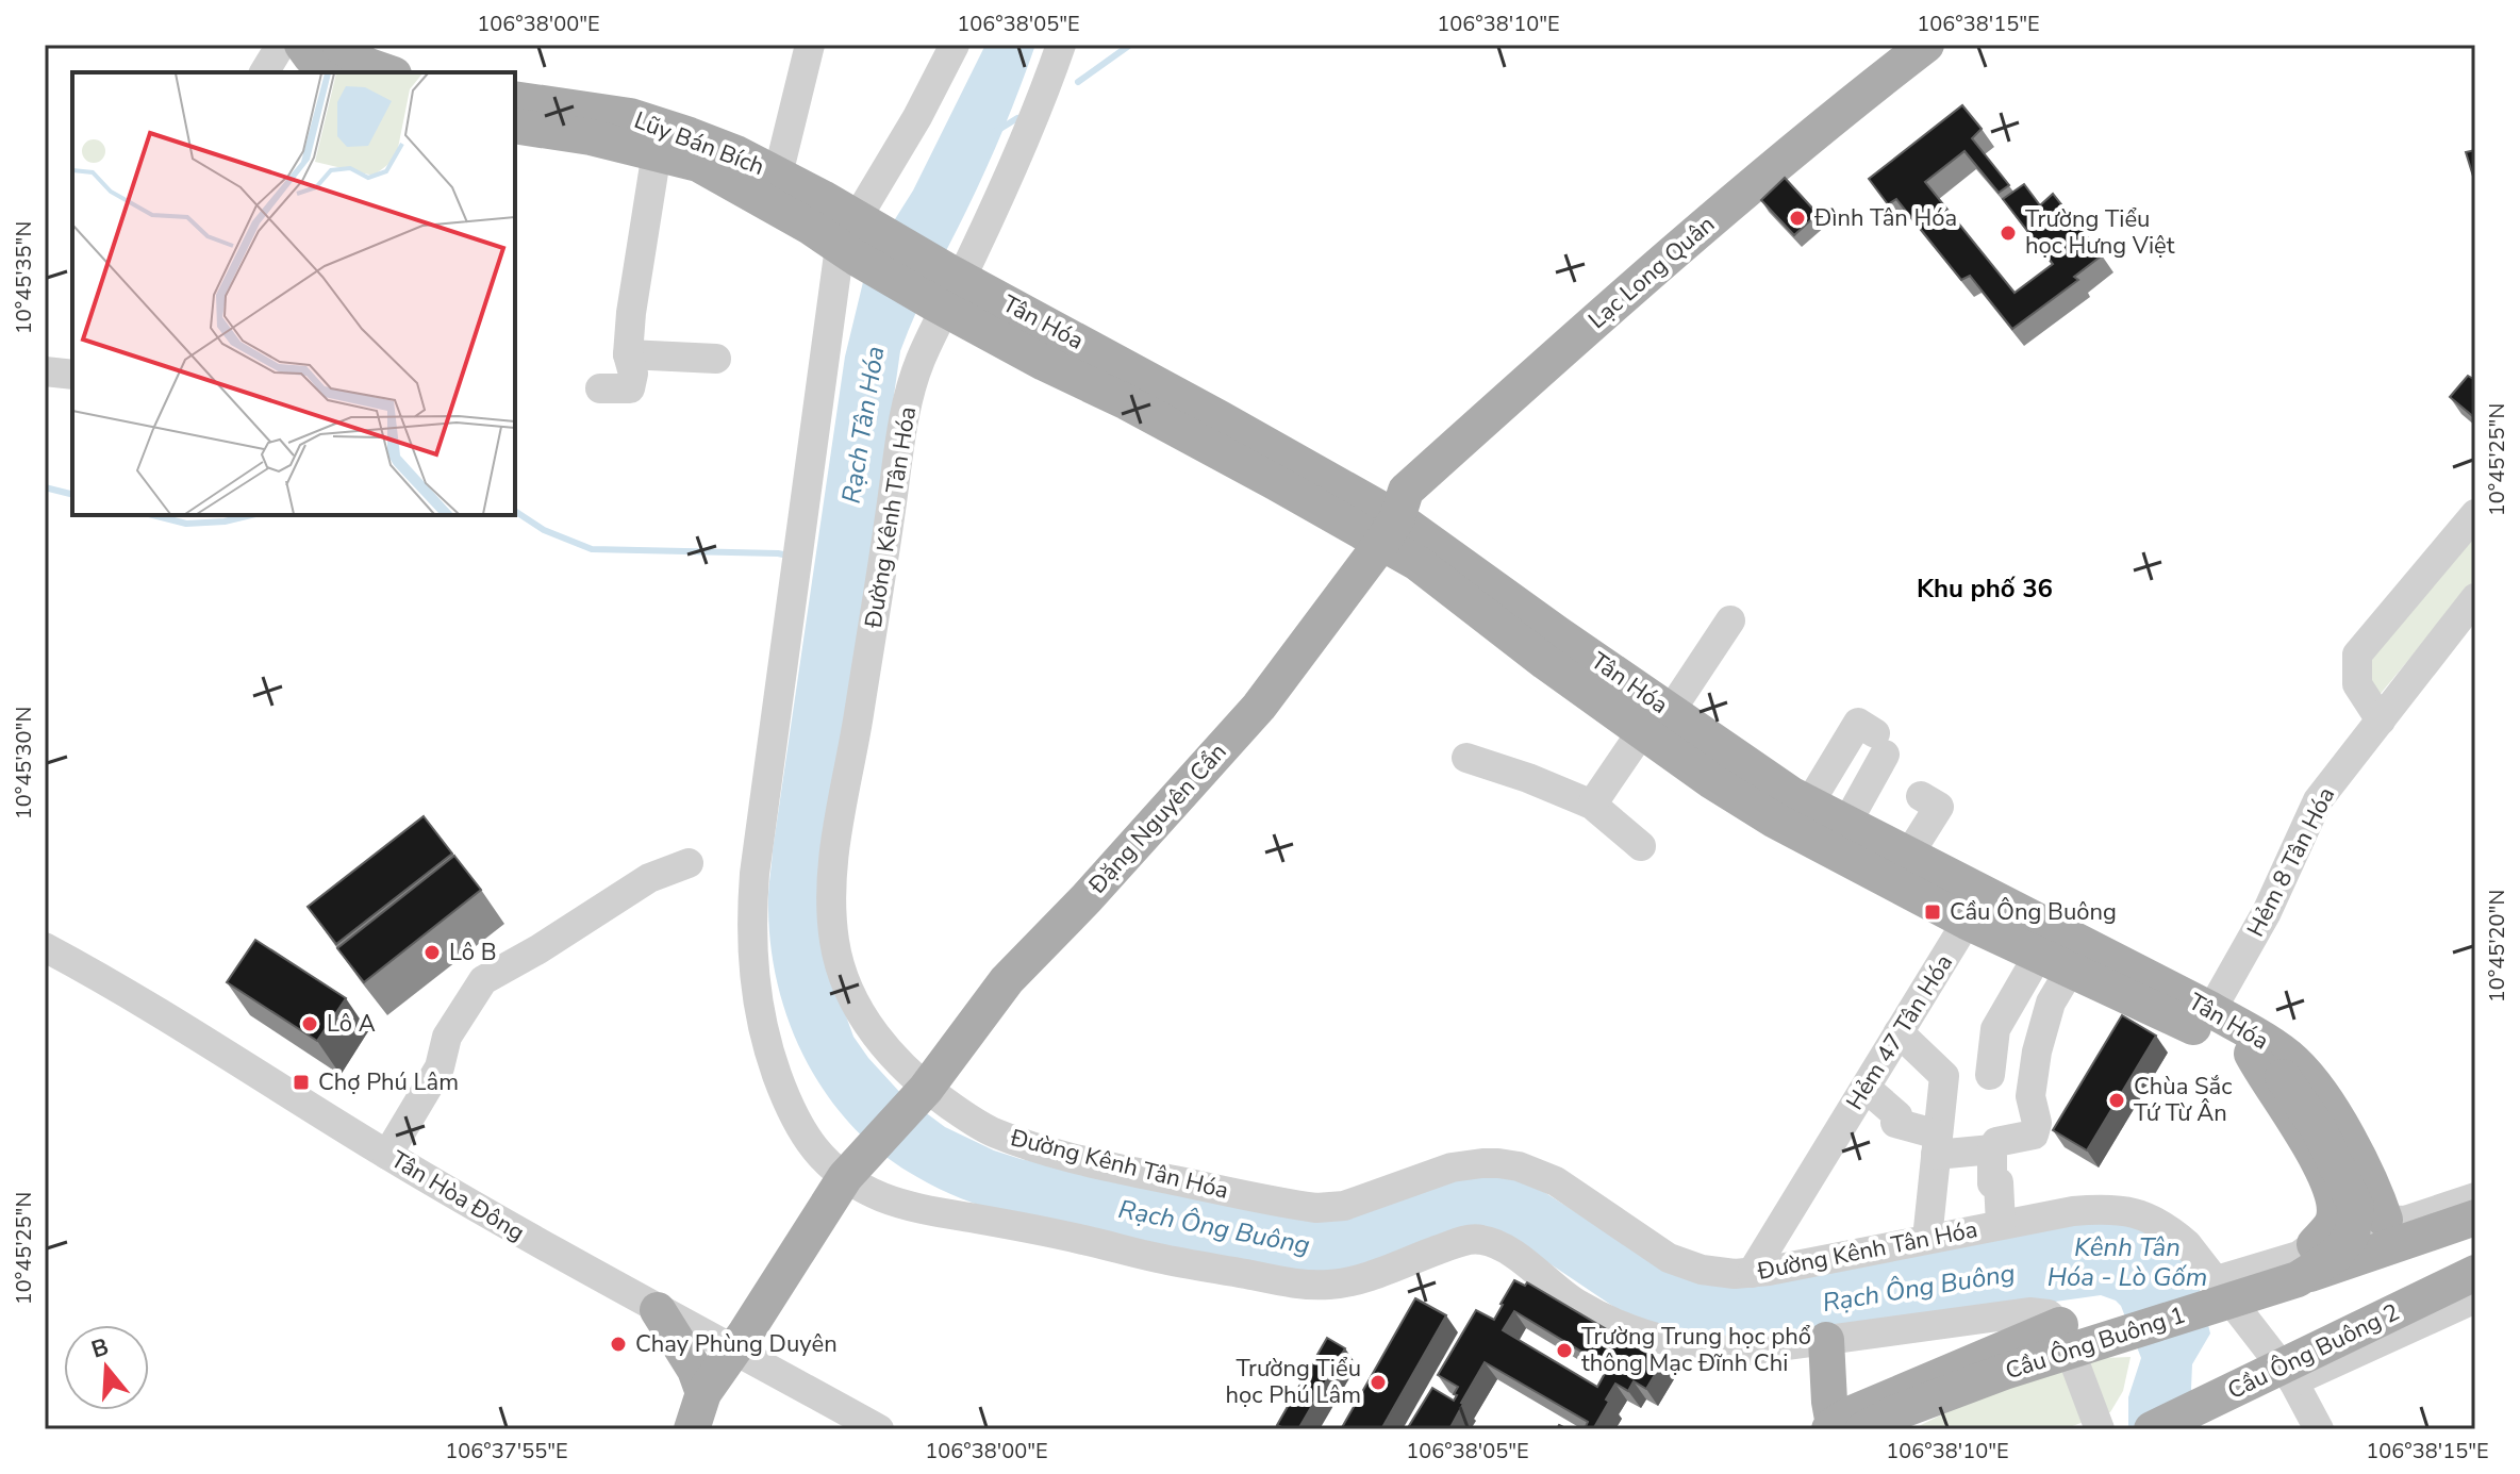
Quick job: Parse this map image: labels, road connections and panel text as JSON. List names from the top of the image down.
{
  "streets": {
    "main road": [
      "Lũy Bán Bích",
      "Lạc Long Quân",
      "Tân Hóa",
      "Đặng Nguyên Cẩn",
      "Cầu Ông Buông 1",
      "Cầu Ông Buông 2"
    ],
    "street": [
      "Đường Kênh Tân Hóa",
      "Hẻm 8 Tân Hóa",
      "Hẻm 47 Tân Hóa",
      "Tân Hòa Đông"
    ]
  },
  "crossings": [
    ["Lũy Bán Bích", "Tân Hóa"],
    ["Lạc Long Quân", "Tân Hóa"],
    ["Lạc Long Quân", "Đặng Nguyên Cẩn"],
    ["Tân Hóa", "Đường Kênh Tân Hóa"],
    ["Tân Hóa", "Đặng Nguyên Cẩn"],
    ["Tân Hóa", "Hẻm 8 Tân Hóa"],
    ["Tân Hóa", "Hẻm 47 Tân Hóa"],
    ["Tân Hóa", "Cầu Ông Buông 1"],
    ["Đường Kênh Tân Hóa", "Đặng Nguyên Cẩn"],
    ["Đường Kênh Tân Hóa", "Hẻm 47 Tân Hóa"]
  ],
  "districts": ["Khu phố 36"],
  "water": ["Rạch Tân Hóa", "Rạch Ông Buông", "Kênh Tân Hóa - Lò Gốm"],
  "places": {
    "other": [
      "Đình Tân Hóa",
      "Trường Tiểu học Hưng Việt",
      "Lô B",
      "Lô A",
      "Chùa Sắc Tứ Từ Ân",
      "Chay Phùng Duyên",
      "Trường Trung học phổ thông Mạc Đĩnh Chi",
      "Trường Tiểu học Phú Lâm"
    ],
    "transit": ["Cầu Ông Buông", "Chợ Phú Lâm"]
  },
  "north": "top",
  "coordinates": [
    "106°38'00\"E",
    "106°38'05\"E",
    "106°38'10\"E",
    "106°38'15\"E",
    "10°45'35\"N",
    "10°45'25\"N",
    "10°45'30\"N",
    "10°45'20\"N",
    "106°37'55\"E"
  ]
}
